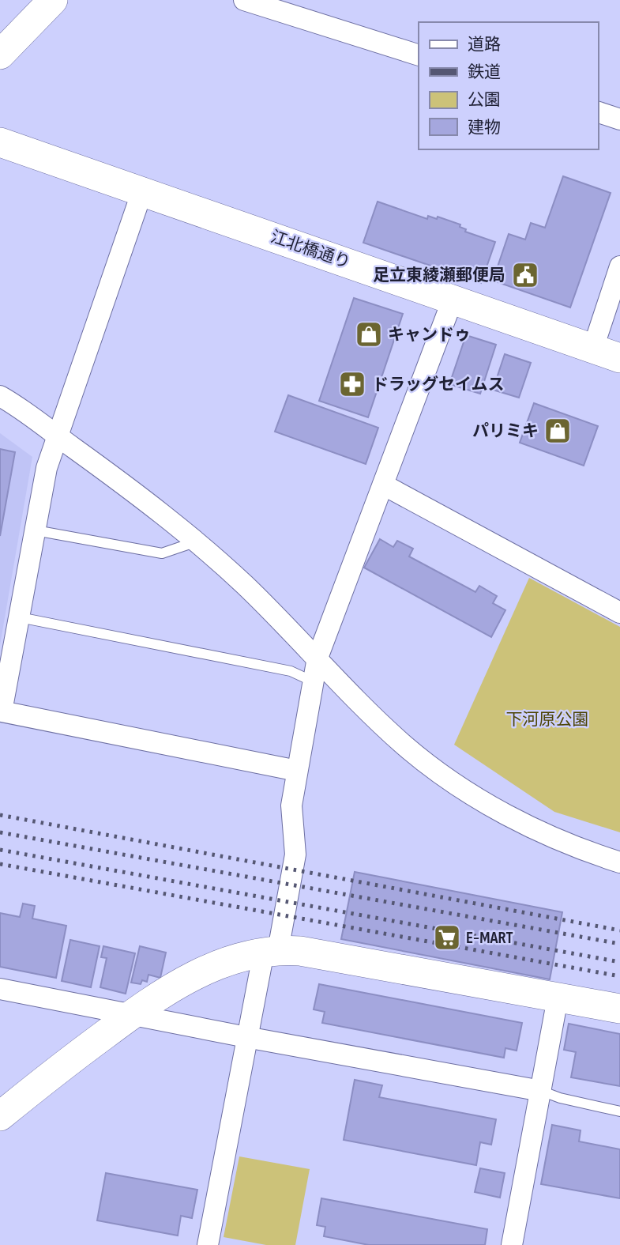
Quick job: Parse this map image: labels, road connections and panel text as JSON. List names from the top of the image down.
{
  "streets": {
    "street": ["江北橋通り"]
  },
  "parks": ["下河原公園"],
  "places": {
    "public building": ["足立東綾瀬郵便局"],
    "shop": ["キャンドゥ", "パリミキ"],
    "pharmacy": ["ドラッグセイムス"],
    "supermarket": ["E-MART"]
  },
  "legend": [
    "道路",
    "鉄道",
    "公園",
    "建物"
  ]
}
